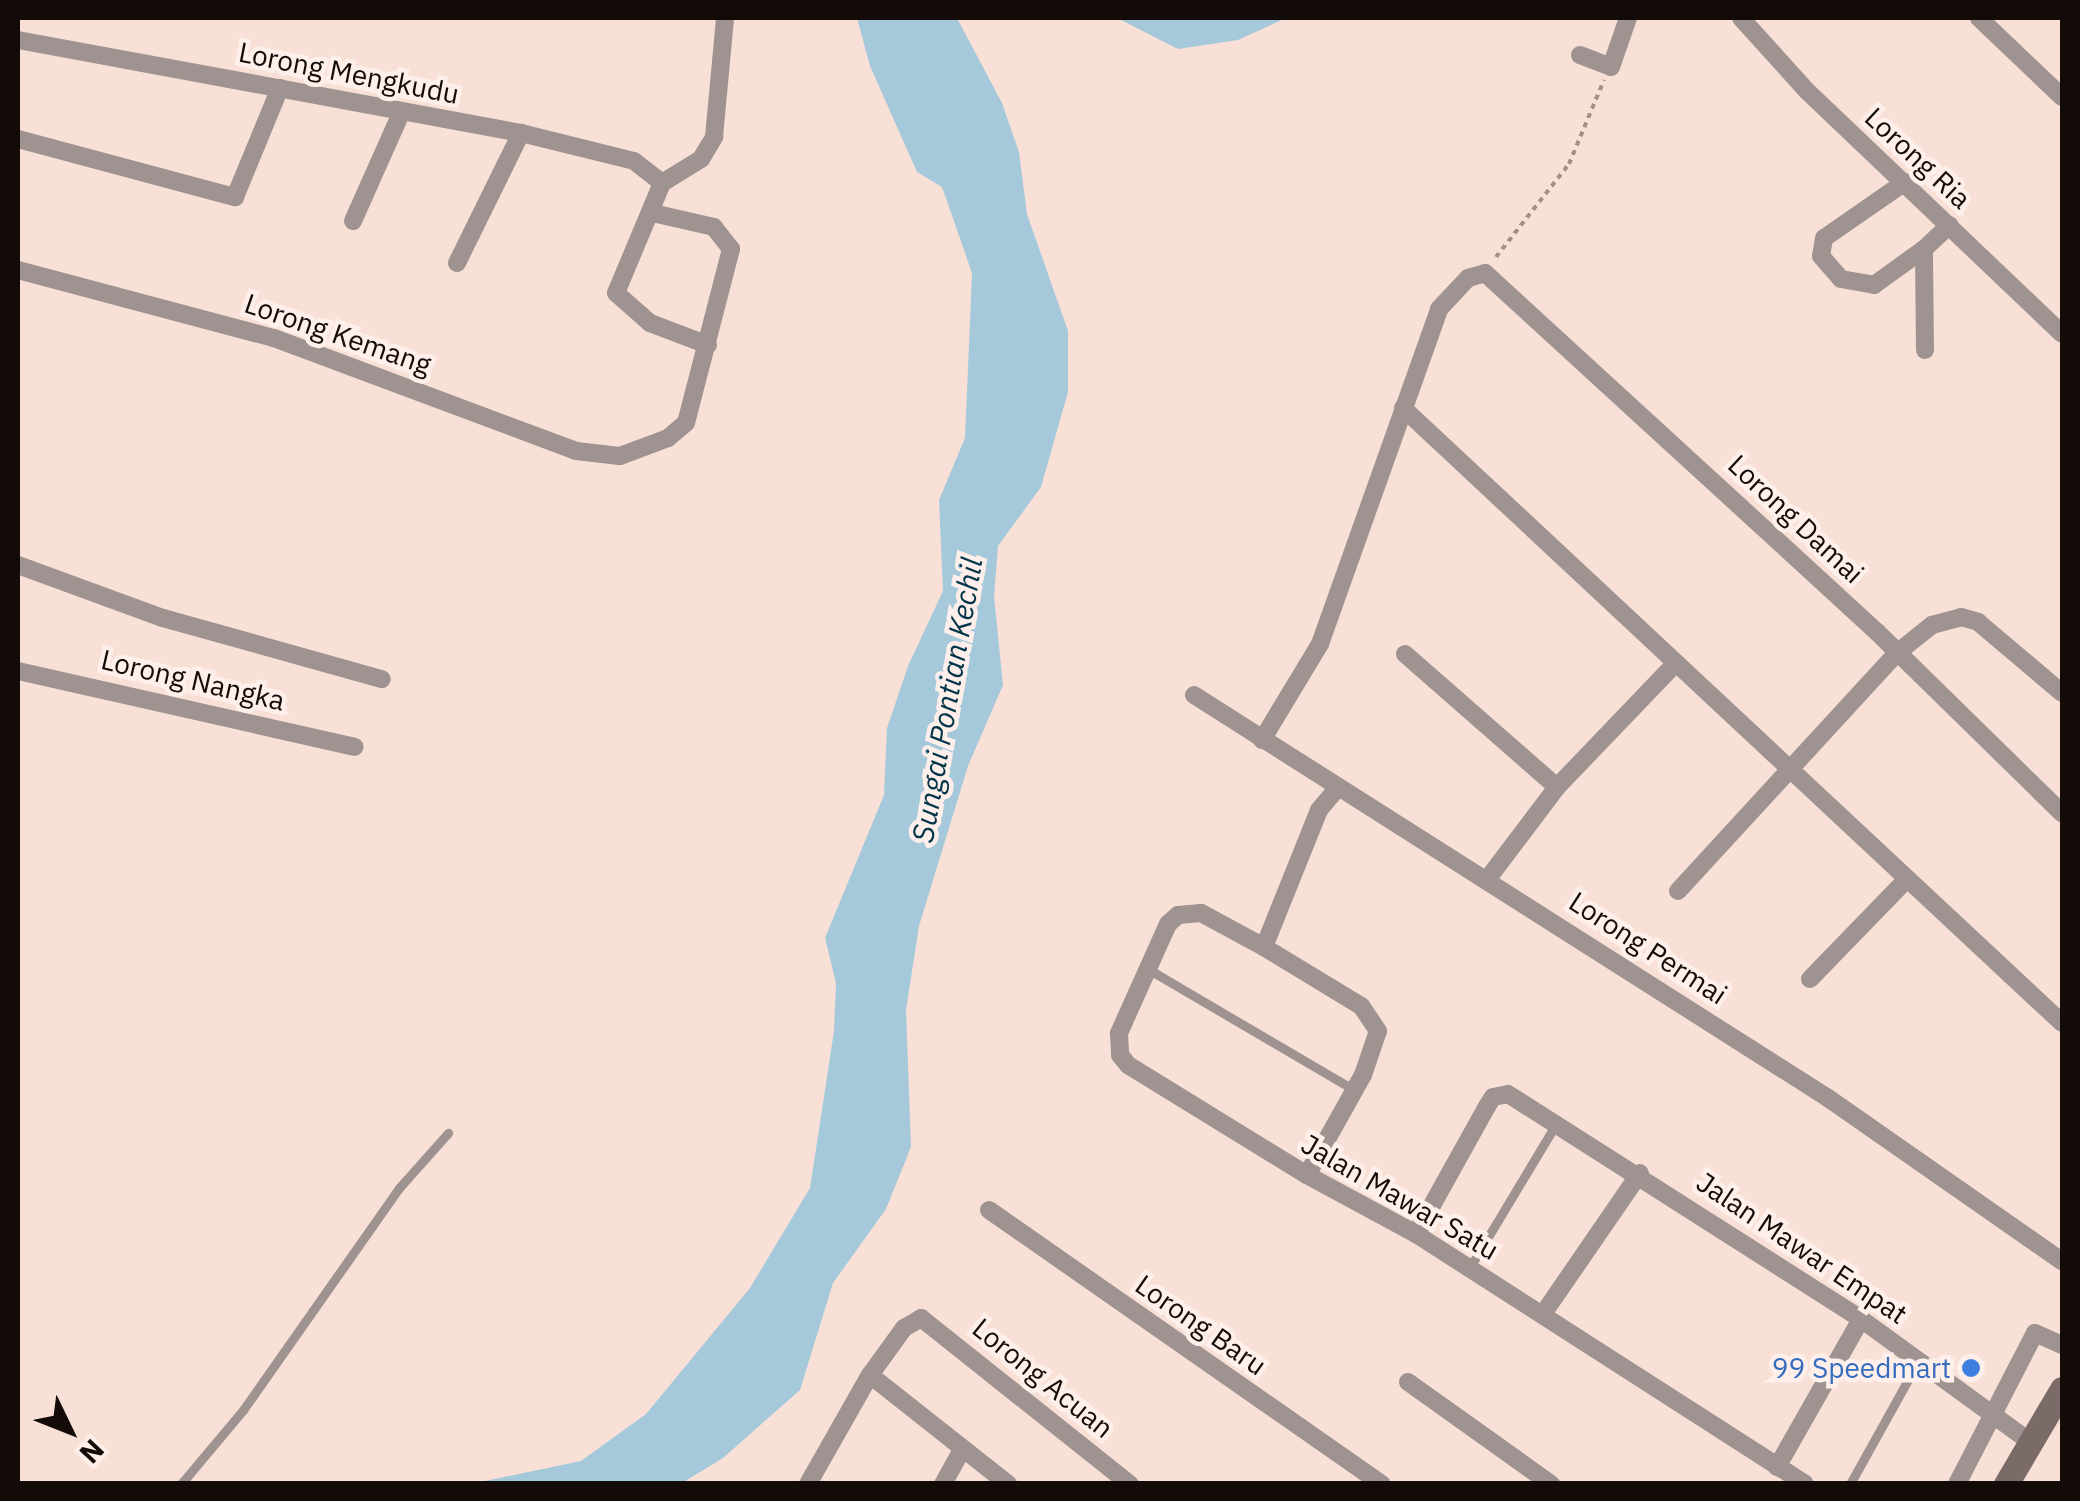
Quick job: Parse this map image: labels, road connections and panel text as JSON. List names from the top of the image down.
{
  "streets": {
    "street": [
      "Lorong Mengkudu",
      "Lorong Ria",
      "Lorong Kemang",
      "Lorong Damai",
      "Lorong Nangka",
      "Lorong Permai",
      "Jalan Mawar Satu",
      "Jalan Mawar Empat",
      "Lorong Baru",
      "Lorong Acuan"
    ]
  },
  "crossings": [
    ["Jalan Mawar Satu", "Jalan Mawar Empat"]
  ],
  "water": ["Sungai Pontian Kechil"],
  "places": ["99 Speedmart"],
  "north": "bottom right"
}
